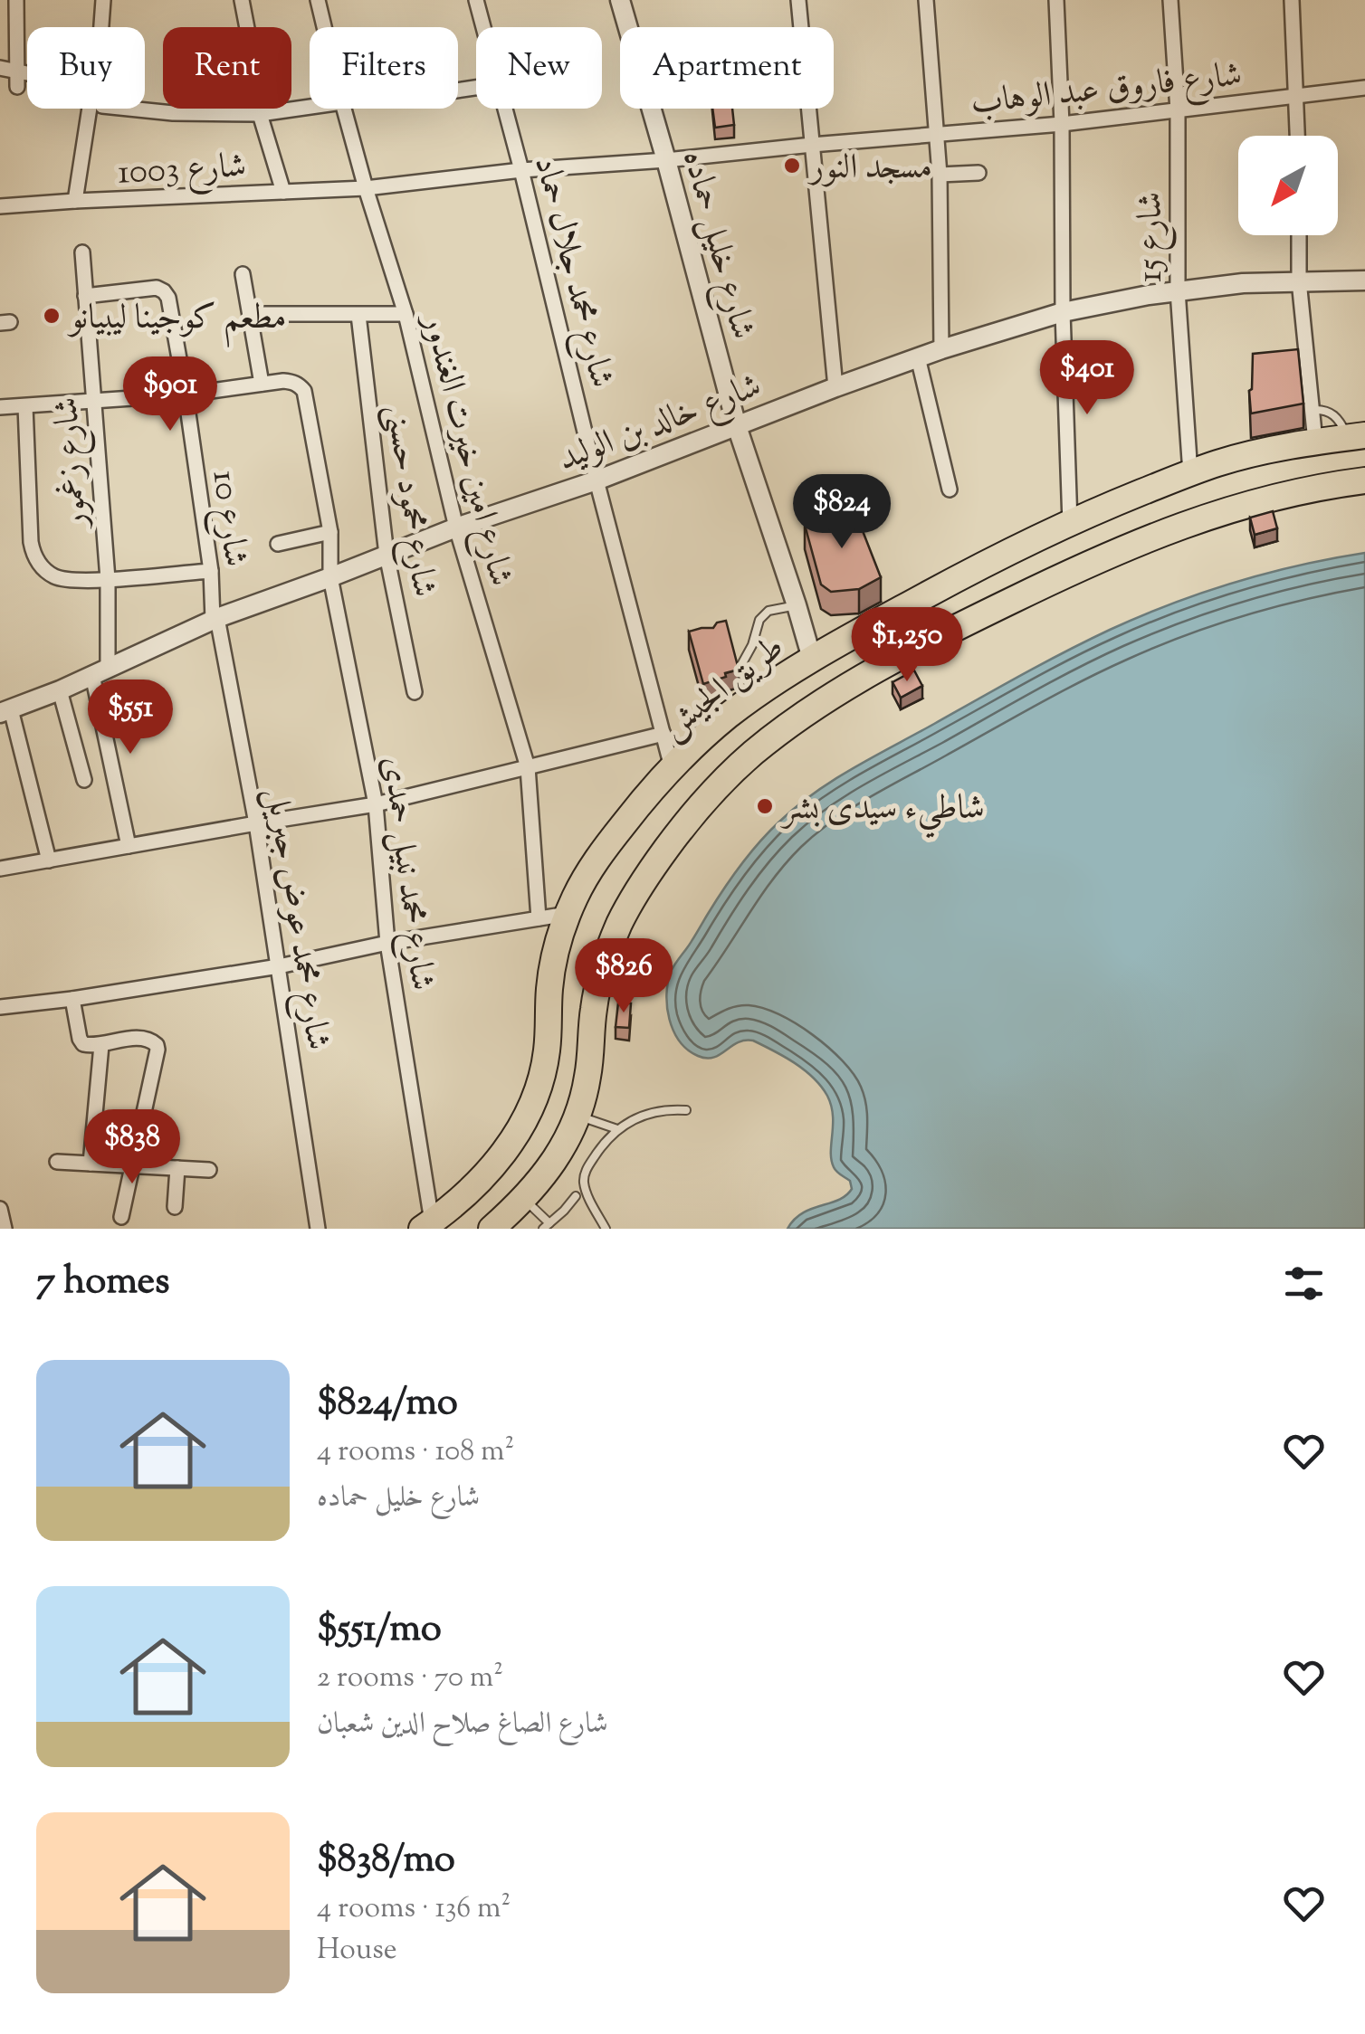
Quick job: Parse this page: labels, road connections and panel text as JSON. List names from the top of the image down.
{
  "streets": {
    "highway": ["طريق الجيش"],
    "street": [
      "شارع فاروق عبد الوهاب",
      "شارع 1003",
      "شارع 15",
      "شارع خليل حماده",
      "شارع محمد جلال حماد",
      "شارع خالد بن الوليد",
      "شارع امين خيرت الغندور",
      "شارع زغمور",
      "شارع محمود حسنى",
      "شارع 10",
      "شارع محمد نبيل حمدى",
      "شارع محمد عوض جبريل"
    ]
  },
  "crossings": [
    ["شارع فاروق عبد الوهاب", "شارع 1003"],
    ["شارع فاروق عبد الوهاب", "شارع 15"],
    ["شارع فاروق عبد الوهاب", "شارع خليل حماده"],
    ["شارع فاروق عبد الوهاب", "شارع محمد جلال حماد"],
    ["شارع فاروق عبد الوهاب", "شارع امين خيرت الغندور"],
    ["شارع 1003", "شارع امين خيرت الغندور"],
    ["شارع 15", "شارع خالد بن الوليد"],
    ["شارع 15", "طريق الجيش"],
    ["شارع خليل حماده", "شارع خالد بن الوليد"],
    ["شارع خليل حماده", "طريق الجيش"],
    ["شارع محمد جلال حماد", "شارع خالد بن الوليد"],
    ["شارع محمد جلال حماد", "طريق الجيش"],
    ["شارع خالد بن الوليد", "شارع امين خيرت الغندور"],
    ["شارع خالد بن الوليد", "شارع زغمور"],
    ["شارع خالد بن الوليد", "شارع محمود حسنى"],
    ["شارع خالد بن الوليد", "شارع 10"],
    ["شارع خالد بن الوليد", "شارع محمد نبيل حمدى"],
    ["شارع خالد بن الوليد", "شارع محمد عوض جبريل"],
    ["شارع زغمور", "شارع 10"],
    ["شارع 10", "شارع محمد عوض جبريل"],
    ["طريق الجيش", "شارع محمد نبيل حمدى"]
  ],
  "places": ["مسجد النور", "مطعم كوجينا ليبيانو", "شاطيء سيدى بشر"],
  "north": "bottom left",
  "page": {
    "chip": [
      "Buy",
      "Rent",
      "Filters",
      "New",
      "Apartment"
    ],
    "price": [
      "$401",
      "$901",
      "$824",
      "$1,250",
      "$551",
      "$826",
      "$838"
    ],
    "heading": "7 homes",
    "list": [
      {
        "name": "$824/mo",
        "note": "4 rooms · 108 m² · شارع خليل حماده"
      },
      {
        "name": "$551/mo",
        "note": "2 rooms · 70 m² · شارع الصاغ صلاح الدين شعبان"
      },
      {
        "name": "$838/mo",
        "note": "4 rooms · 136 m² · House"
      }
    ]
  }
}
